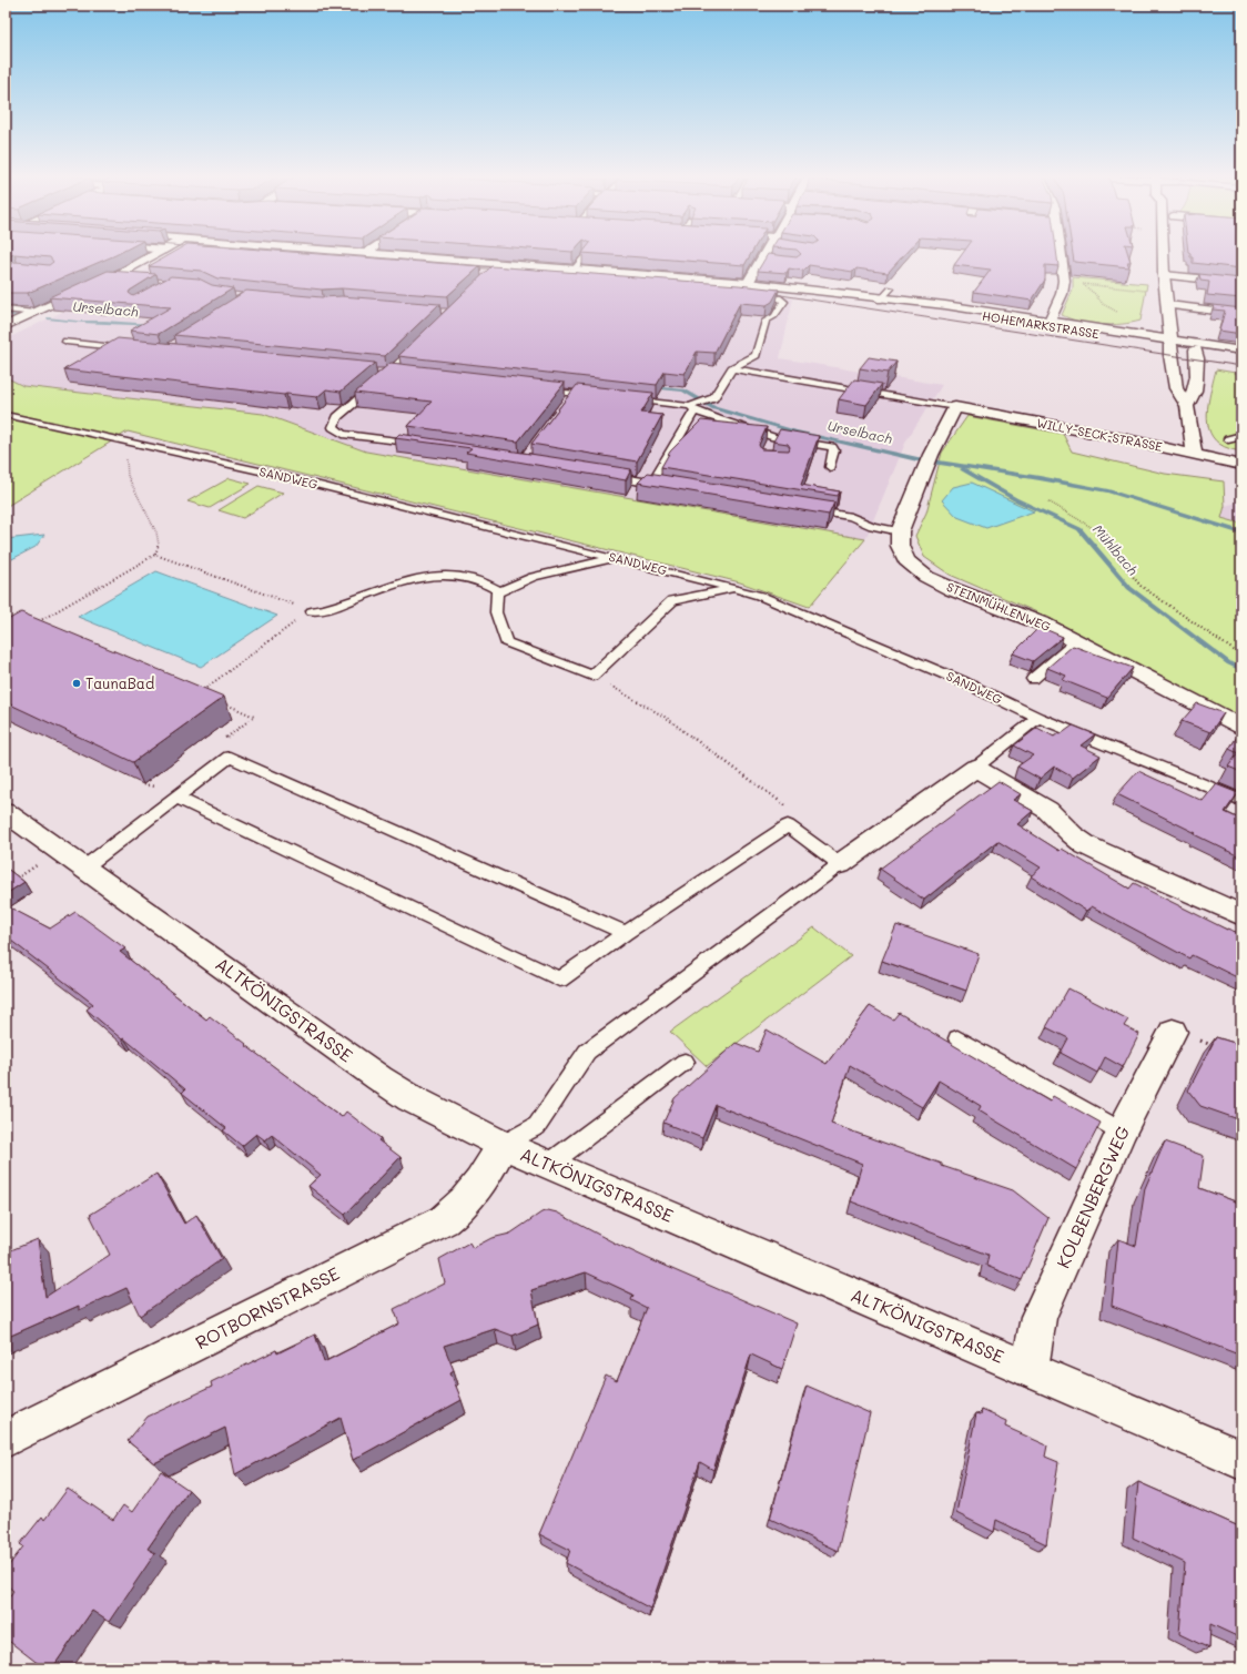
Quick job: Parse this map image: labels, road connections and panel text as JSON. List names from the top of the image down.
{
  "streets": {
    "street": [
      "HOHEMARKSTRASSE",
      "WILLY-SECK-STRASSE",
      "STEINMÜHLENWEG",
      "ALTKÖNIGSTRASSE",
      "KOLBENBERGWEG",
      "ROTBORNSTRASSE"
    ],
    "lane": ["SANDWEG"]
  },
  "crossings": [
    ["ALTKÖNIGSTRASSE", "KOLBENBERGWEG"],
    ["ALTKÖNIGSTRASSE", "ROTBORNSTRASSE"]
  ],
  "water": ["Urselbach", "Mühlbach"],
  "places": ["TaunaBad"]
}
